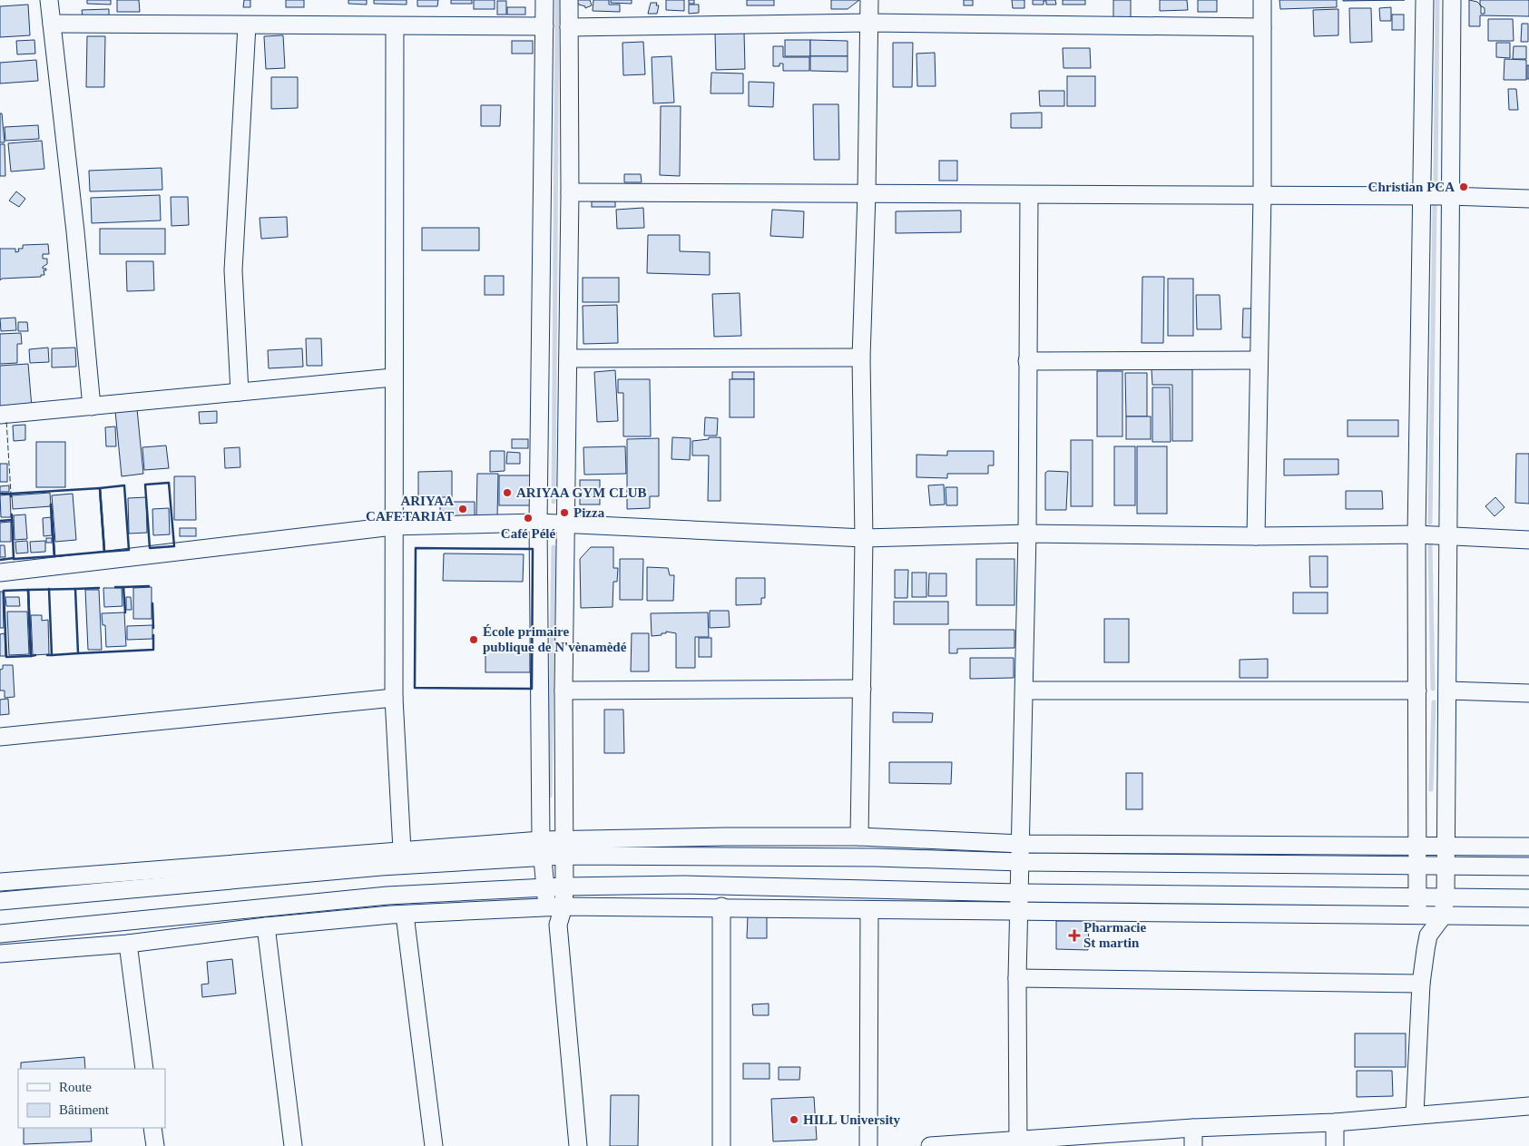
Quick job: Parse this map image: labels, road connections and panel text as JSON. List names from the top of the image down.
{
  "places": {
    "other": [
      "Christian PCA",
      "ARIYAA GYM CLUB",
      "ARIYAA CAFETARIAT",
      "Pizza",
      "Café Pélé",
      "École primaire publique de N'vènamèdé",
      "HILL University"
    ],
    "health": ["Pharmacie St martin"]
  },
  "legend": ["Route", "Bâtiment"]
}
